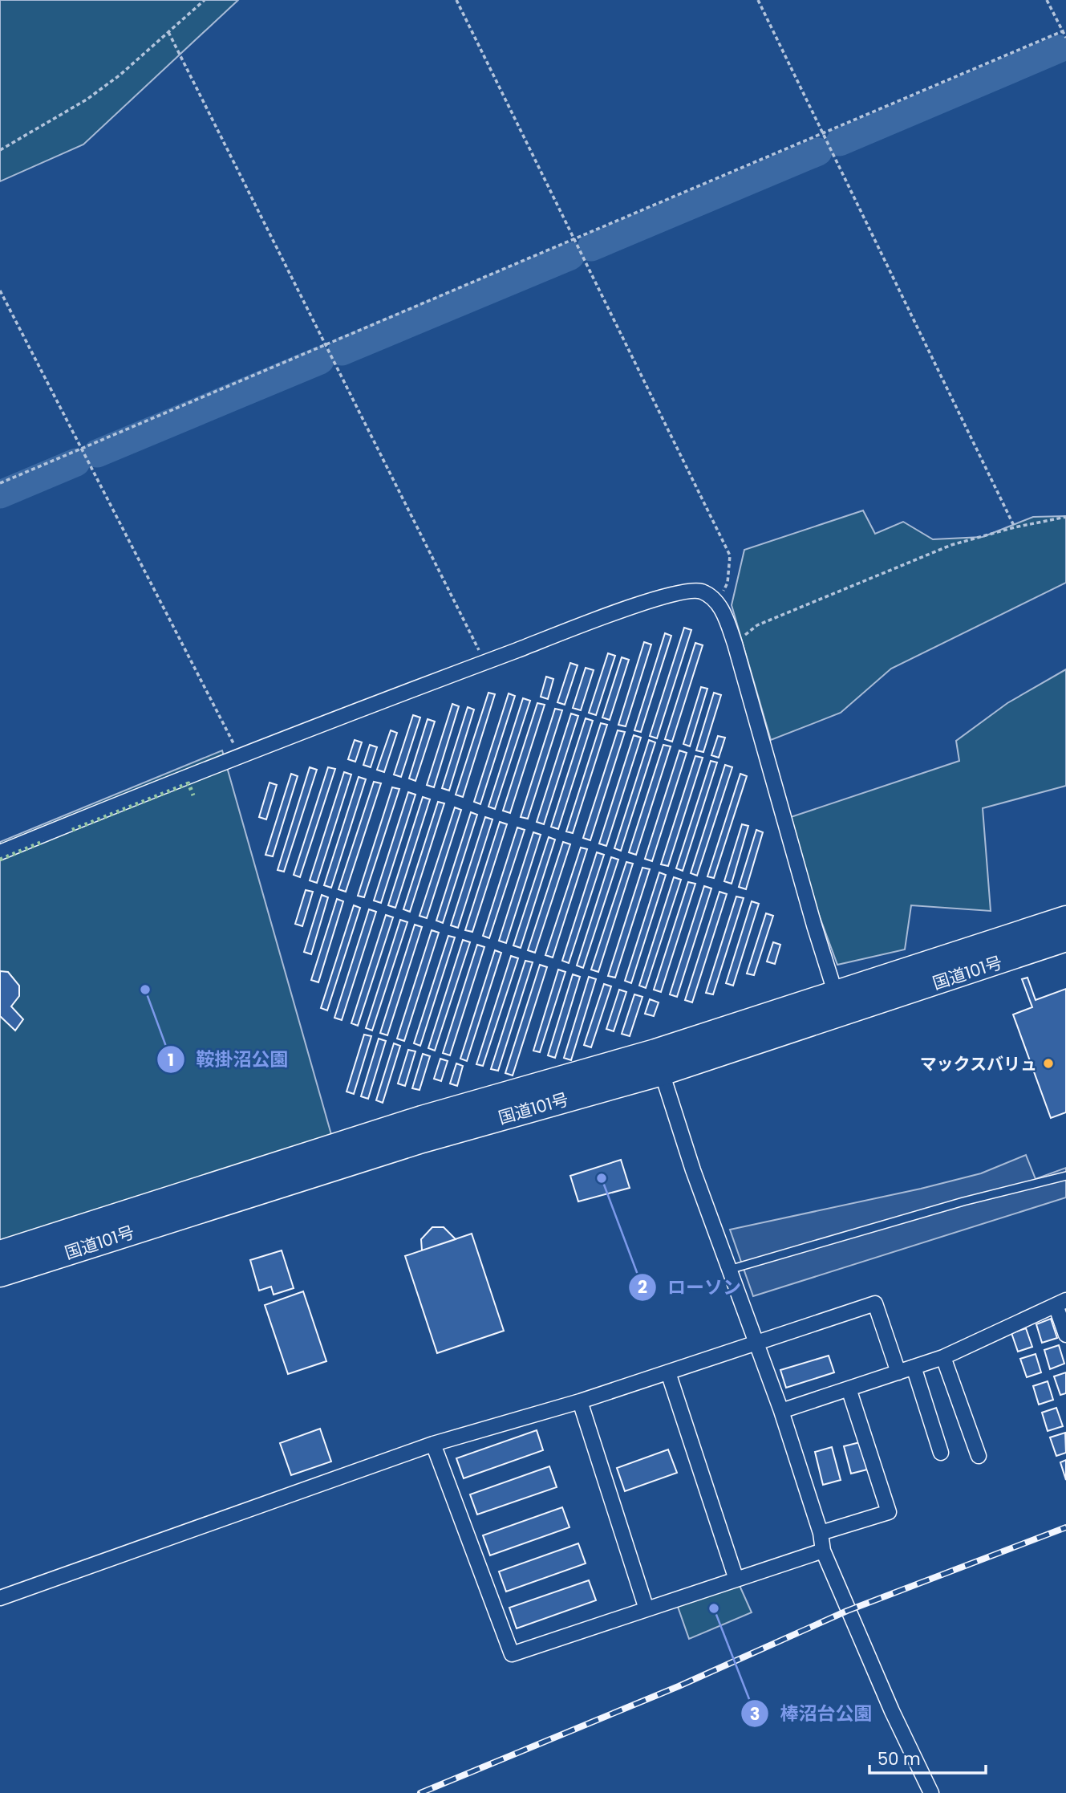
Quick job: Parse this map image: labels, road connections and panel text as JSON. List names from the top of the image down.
{
  "streets": {
    "highway": ["国道101号"]
  },
  "places": [
    "鞍掛沼公園",
    "マックスバリュ",
    "ローソン",
    "棒沼台公園"
  ],
  "scale_bar": "50 m"
}
